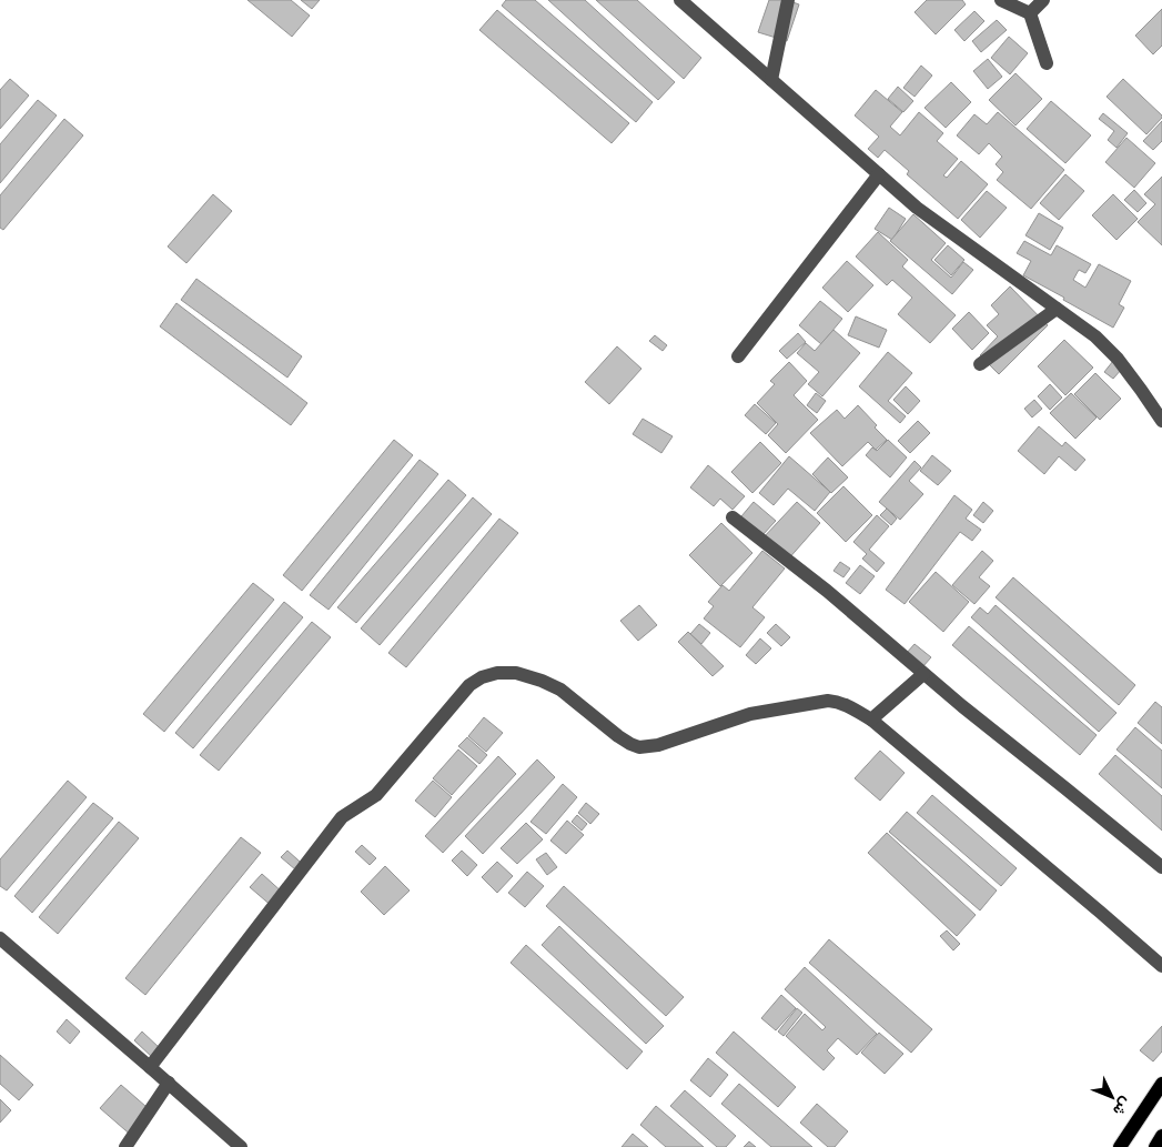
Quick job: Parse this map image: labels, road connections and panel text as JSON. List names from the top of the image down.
{
  "north": "bottom right"
}
